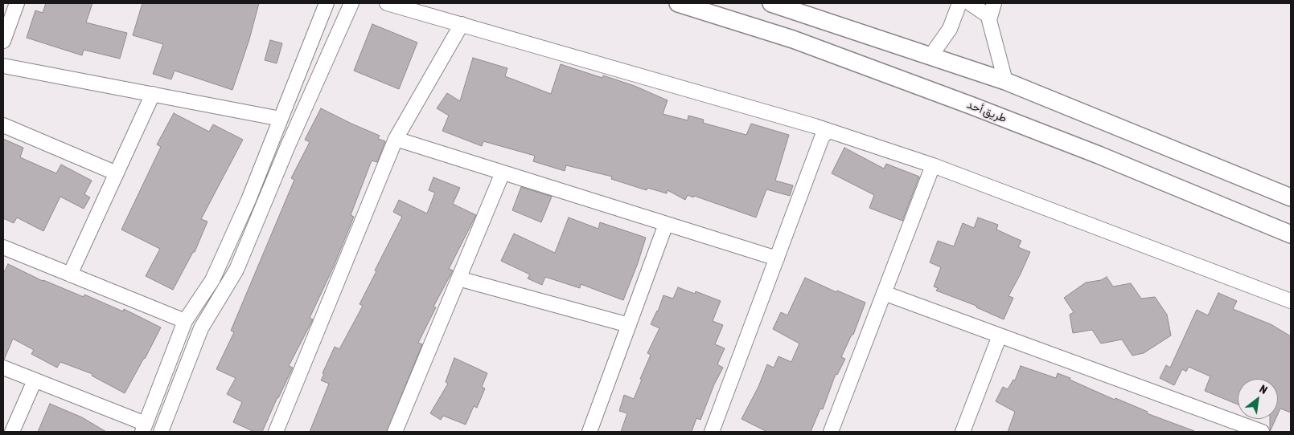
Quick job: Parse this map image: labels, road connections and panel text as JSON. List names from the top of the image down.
{
  "streets": {
    "main road": ["طريق أحد"]
  },
  "north": "top right"
}
